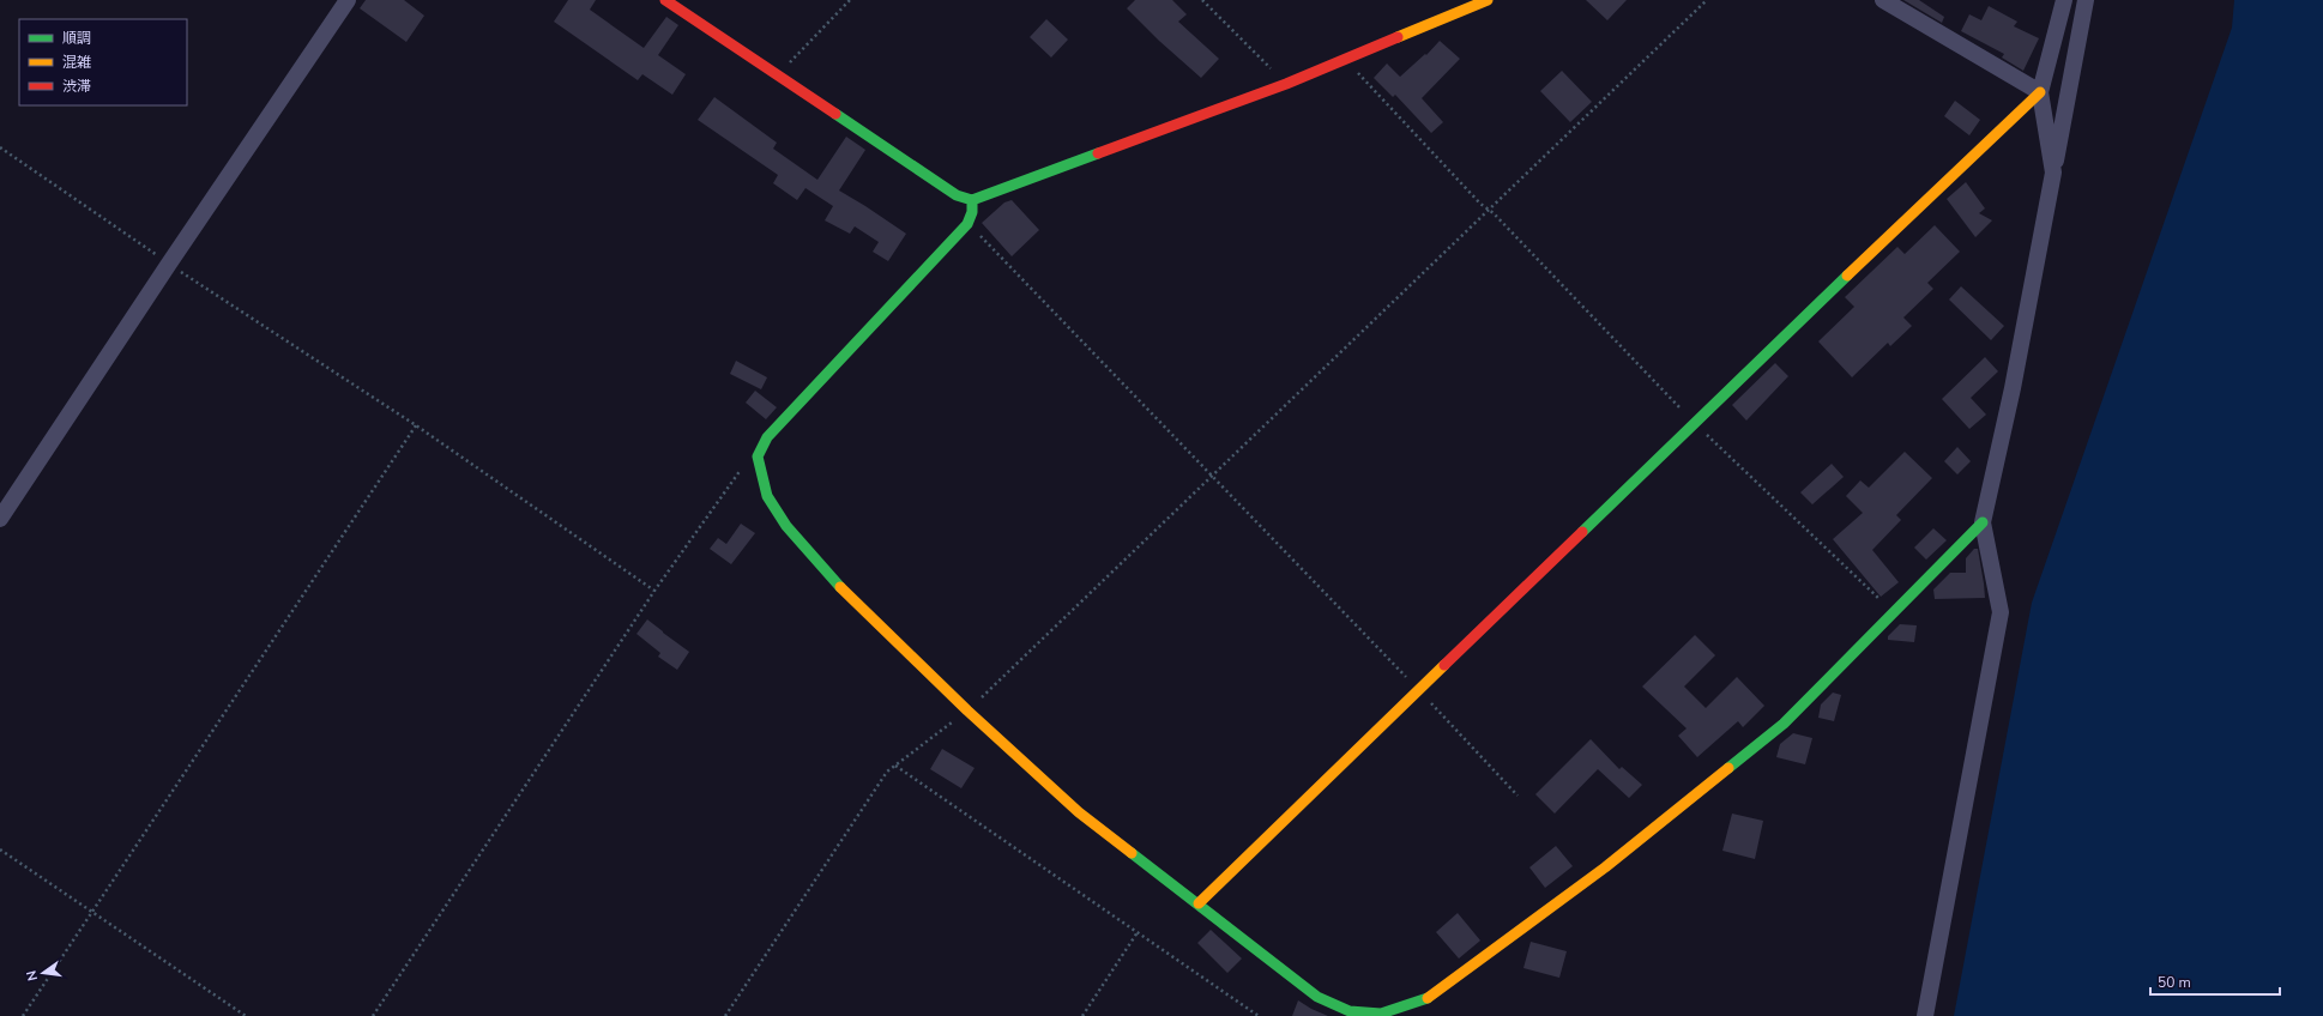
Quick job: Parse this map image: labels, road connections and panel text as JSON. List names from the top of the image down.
{
  "legend": ["順調", "混雑", "渋滞"],
  "scale_bar": "50 m",
  "north": "left"
}
